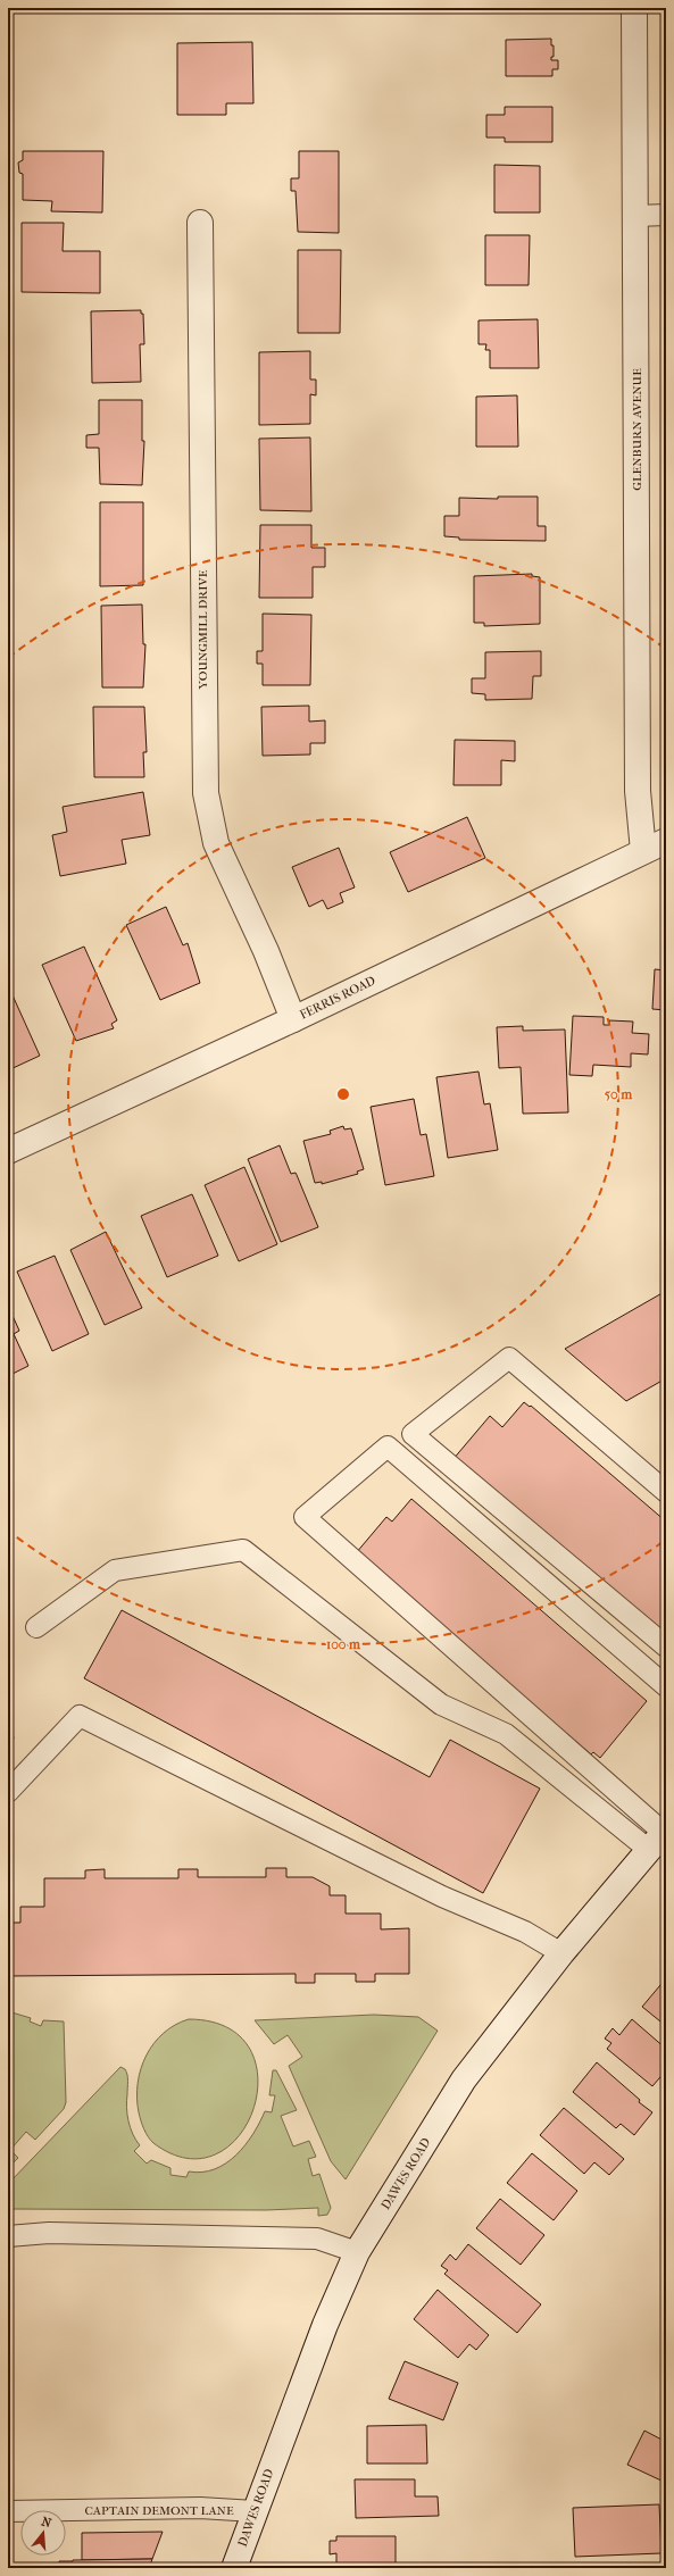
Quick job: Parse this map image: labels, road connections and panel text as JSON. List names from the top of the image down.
{
  "streets": {
    "street": [
      "GLENBURN AVENUE",
      "YOUNGMILL DRIVE",
      "FERRIS ROAD",
      "DAWES ROAD"
    ],
    "lane": ["CAPTAIN DEMONT LANE"]
  },
  "crossings": [
    ["GLENBURN AVENUE", "FERRIS ROAD"],
    ["YOUNGMILL DRIVE", "FERRIS ROAD"],
    ["DAWES ROAD", "CAPTAIN DEMONT LANE"]
  ],
  "north": "top",
  "rings": ["50 m", "100 m"]
}
